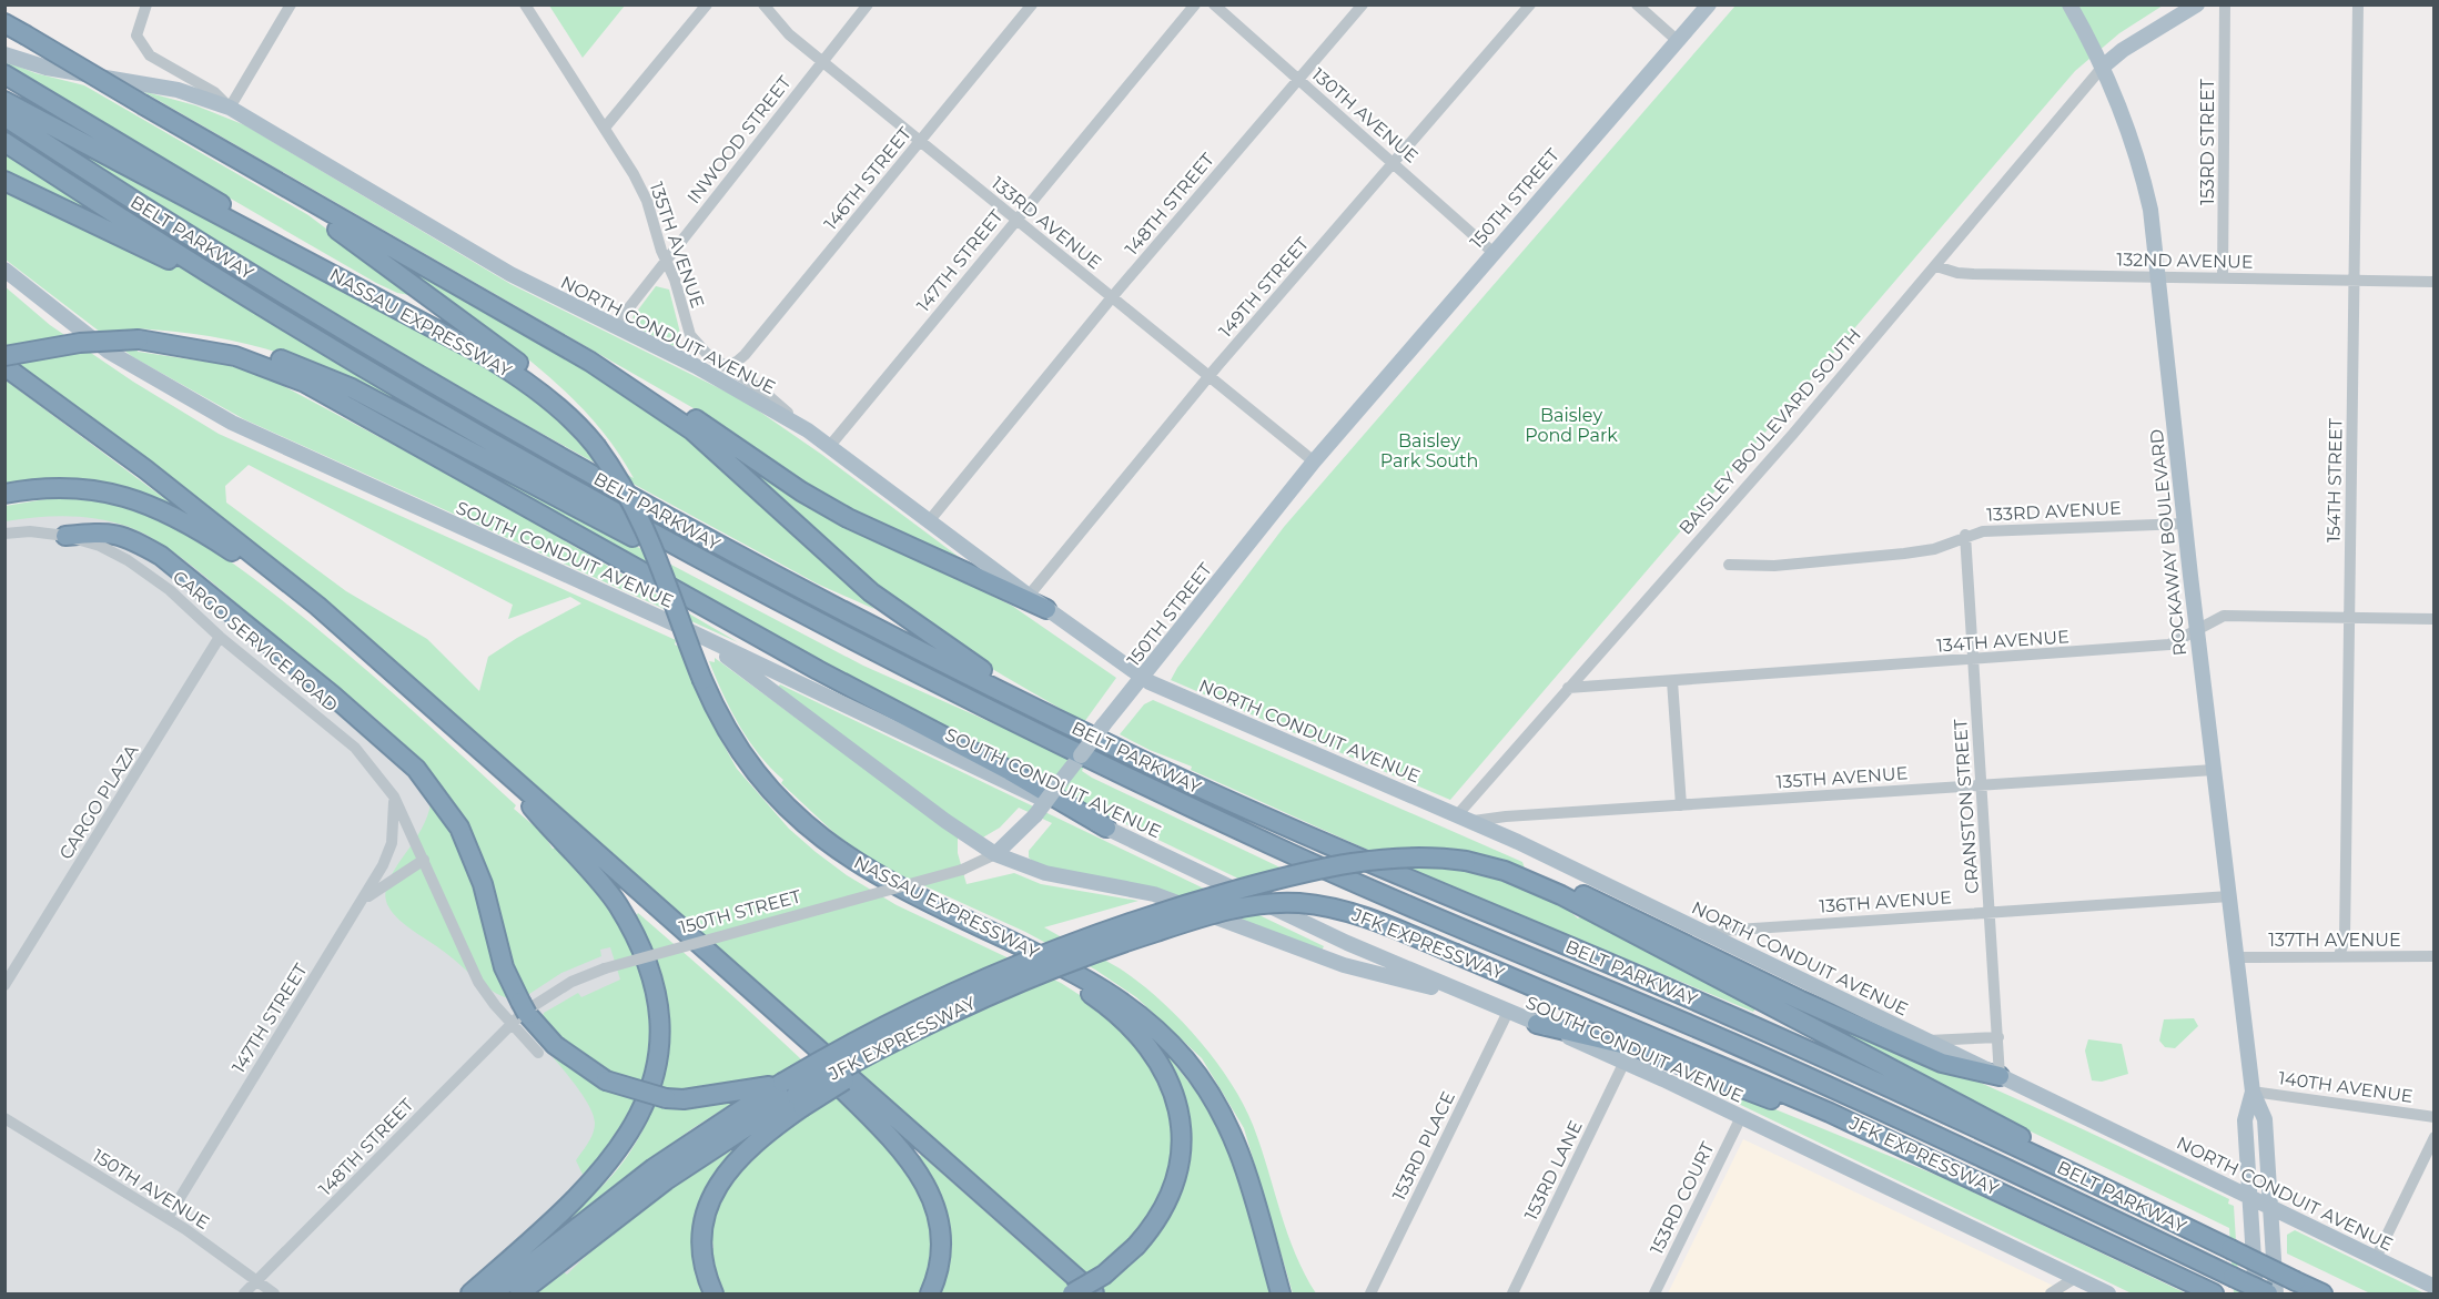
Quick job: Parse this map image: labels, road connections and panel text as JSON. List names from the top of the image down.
{
  "streets": {
    "highway": ["BELT PARKWAY", "NASSAU EXPRESSWAY", "JFK EXPRESSWAY"],
    "main road": [
      "150TH STREET",
      "NORTH CONDUIT AVENUE",
      "ROCKAWAY BOULEVARD",
      "SOUTH CONDUIT AVENUE"
    ],
    "street": [
      "130TH AVENUE",
      "INWOOD STREET",
      "153RD STREET",
      "146TH STREET",
      "148TH STREET",
      "133RD AVENUE",
      "135TH AVENUE",
      "147TH STREET",
      "132ND AVENUE",
      "149TH STREET",
      "BAISLEY BOULEVARD SOUTH",
      "154TH STREET",
      "CARGO SERVICE ROAD",
      "134TH AVENUE",
      "CARGO PLAZA",
      "CRANSTON STREET",
      "136TH AVENUE",
      "137TH AVENUE",
      "140TH AVENUE",
      "153RD PLACE",
      "153RD LANE",
      "150TH AVENUE",
      "153RD COURT"
    ]
  },
  "crossings": [
    ["130TH AVENUE", "150TH STREET"],
    ["130TH AVENUE", "148TH STREET"],
    ["130TH AVENUE", "149TH STREET"],
    ["INWOOD STREET", "133RD AVENUE"],
    ["INWOOD STREET", "135TH AVENUE"],
    ["INWOOD STREET", "NORTH CONDUIT AVENUE"],
    ["153RD STREET", "132ND AVENUE"],
    ["146TH STREET", "133RD AVENUE"],
    ["146TH STREET", "135TH AVENUE"],
    ["150TH STREET", "148TH STREET"],
    ["150TH STREET", "133RD AVENUE"],
    ["150TH STREET", "NORTH CONDUIT AVENUE"],
    ["150TH STREET", "CARGO SERVICE ROAD"],
    ["148TH STREET", "133RD AVENUE"],
    ["148TH STREET", "NORTH CONDUIT AVENUE"],
    ["148TH STREET", "CARGO SERVICE ROAD"],
    ["148TH STREET", "150TH AVENUE"],
    ["133RD AVENUE", "147TH STREET"],
    ["133RD AVENUE", "149TH STREET"],
    ["133RD AVENUE", "ROCKAWAY BOULEVARD"],
    ["133RD AVENUE", "CRANSTON STREET"],
    ["135TH AVENUE", "NORTH CONDUIT AVENUE"],
    ["135TH AVENUE", "ROCKAWAY BOULEVARD"],
    ["135TH AVENUE", "CRANSTON STREET"],
    ["147TH STREET", "NORTH CONDUIT AVENUE"],
    ["147TH STREET", "CARGO SERVICE ROAD"],
    ["147TH STREET", "150TH AVENUE"],
    ["132ND AVENUE", "BAISLEY BOULEVARD SOUTH"],
    ["132ND AVENUE", "154TH STREET"],
    ["132ND AVENUE", "ROCKAWAY BOULEVARD"],
    ["149TH STREET", "NORTH CONDUIT AVENUE"],
    ["NORTH CONDUIT AVENUE", "BAISLEY BOULEVARD SOUTH"],
    ["NORTH CONDUIT AVENUE", "ROCKAWAY BOULEVARD"],
    ["NORTH CONDUIT AVENUE", "CRANSTON STREET"],
    ["NORTH CONDUIT AVENUE", "136TH AVENUE"],
    ["BAISLEY BOULEVARD SOUTH", "ROCKAWAY BOULEVARD"],
    ["BAISLEY BOULEVARD SOUTH", "134TH AVENUE"],
    ["154TH STREET", "134TH AVENUE"],
    ["154TH STREET", "137TH AVENUE"],
    ["ROCKAWAY BOULEVARD", "134TH AVENUE"],
    ["ROCKAWAY BOULEVARD", "136TH AVENUE"],
    ["ROCKAWAY BOULEVARD", "137TH AVENUE"],
    ["ROCKAWAY BOULEVARD", "140TH AVENUE"],
    ["SOUTH CONDUIT AVENUE", "153RD PLACE"],
    ["SOUTH CONDUIT AVENUE", "153RD LANE"],
    ["SOUTH CONDUIT AVENUE", "153RD COURT"],
    ["CARGO SERVICE ROAD", "CARGO PLAZA"],
    ["134TH AVENUE", "CRANSTON STREET"],
    ["CRANSTON STREET", "136TH AVENUE"]
  ],
  "parks": ["Baisley Pond Park", "Baisley Park South"]
}
